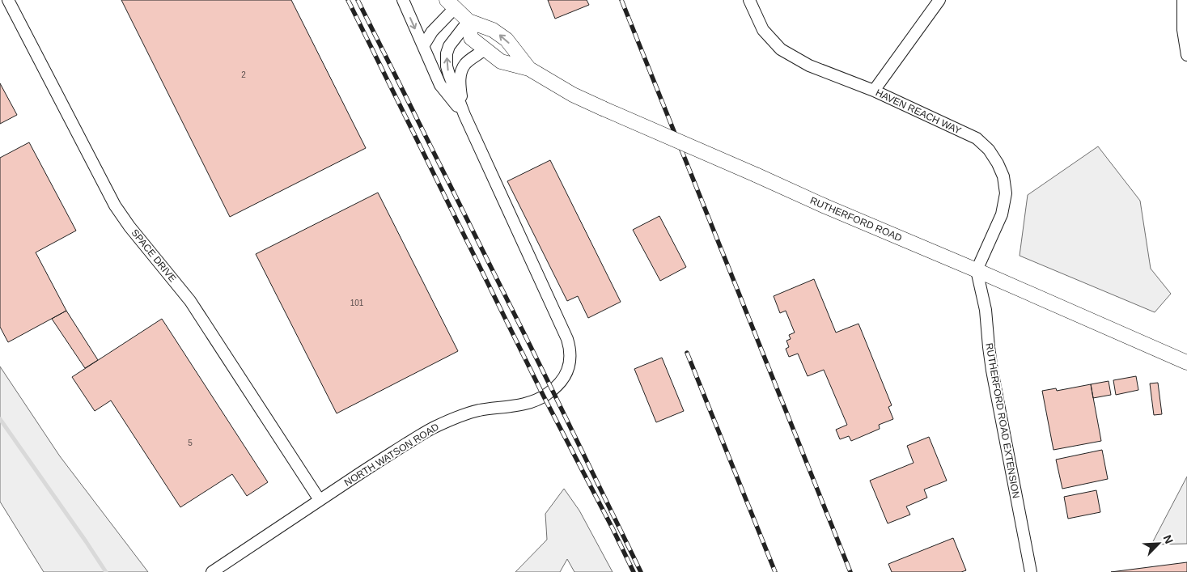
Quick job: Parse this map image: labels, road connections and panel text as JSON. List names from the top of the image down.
{
  "streets": {
    "street": [
      "HAVEN REACH WAY",
      "RUTHERFORD ROAD",
      "SPACE DRIVE",
      "RUTHERFORD ROAD EXTENSION",
      "NORTH WATSON ROAD"
    ]
  },
  "crossings": [
    ["HAVEN REACH WAY", "RUTHERFORD ROAD"],
    ["HAVEN REACH WAY", "RUTHERFORD ROAD EXTENSION"],
    ["RUTHERFORD ROAD", "RUTHERFORD ROAD EXTENSION"],
    ["RUTHERFORD ROAD", "NORTH WATSON ROAD"],
    ["SPACE DRIVE", "NORTH WATSON ROAD"]
  ],
  "house_numbers": ["2", "101", "5"],
  "north": "top right"
}
